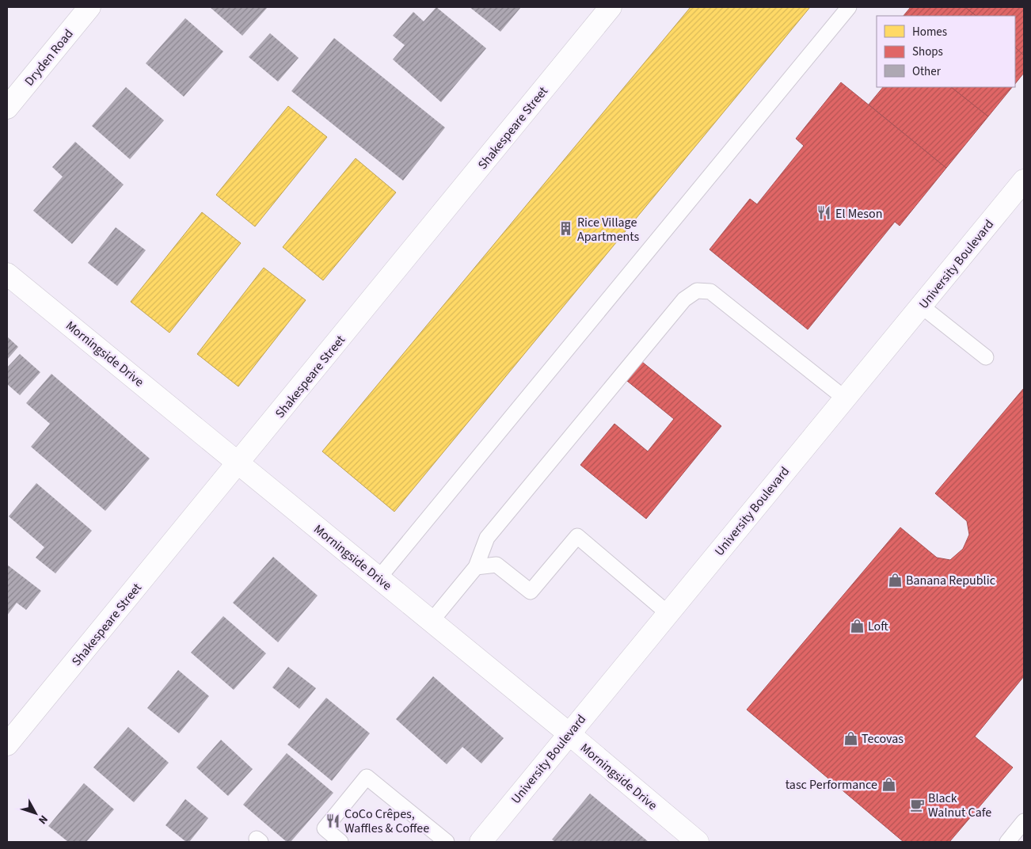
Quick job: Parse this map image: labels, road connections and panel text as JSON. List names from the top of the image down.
{
  "streets": {
    "street": [
      "Dryden Road",
      "Shakespeare Street",
      "University Boulevard",
      "Morningside Drive"
    ]
  },
  "crossings": [
    ["Shakespeare Street", "Morningside Drive"],
    ["University Boulevard", "Morningside Drive"]
  ],
  "places": {
    "restaurant": ["El Meson", "CoCo Crêpes, Waffles & Coffee"],
    "building": ["Rice Village Apartments"],
    "shop": [
      "Banana Republic",
      "Loft",
      "Tecovas",
      "tasc Performance"
    ],
    "cafe": ["Black Walnut Cafe"]
  },
  "legend": ["Homes", "Shops", "Other"],
  "north": "bottom right"
}
